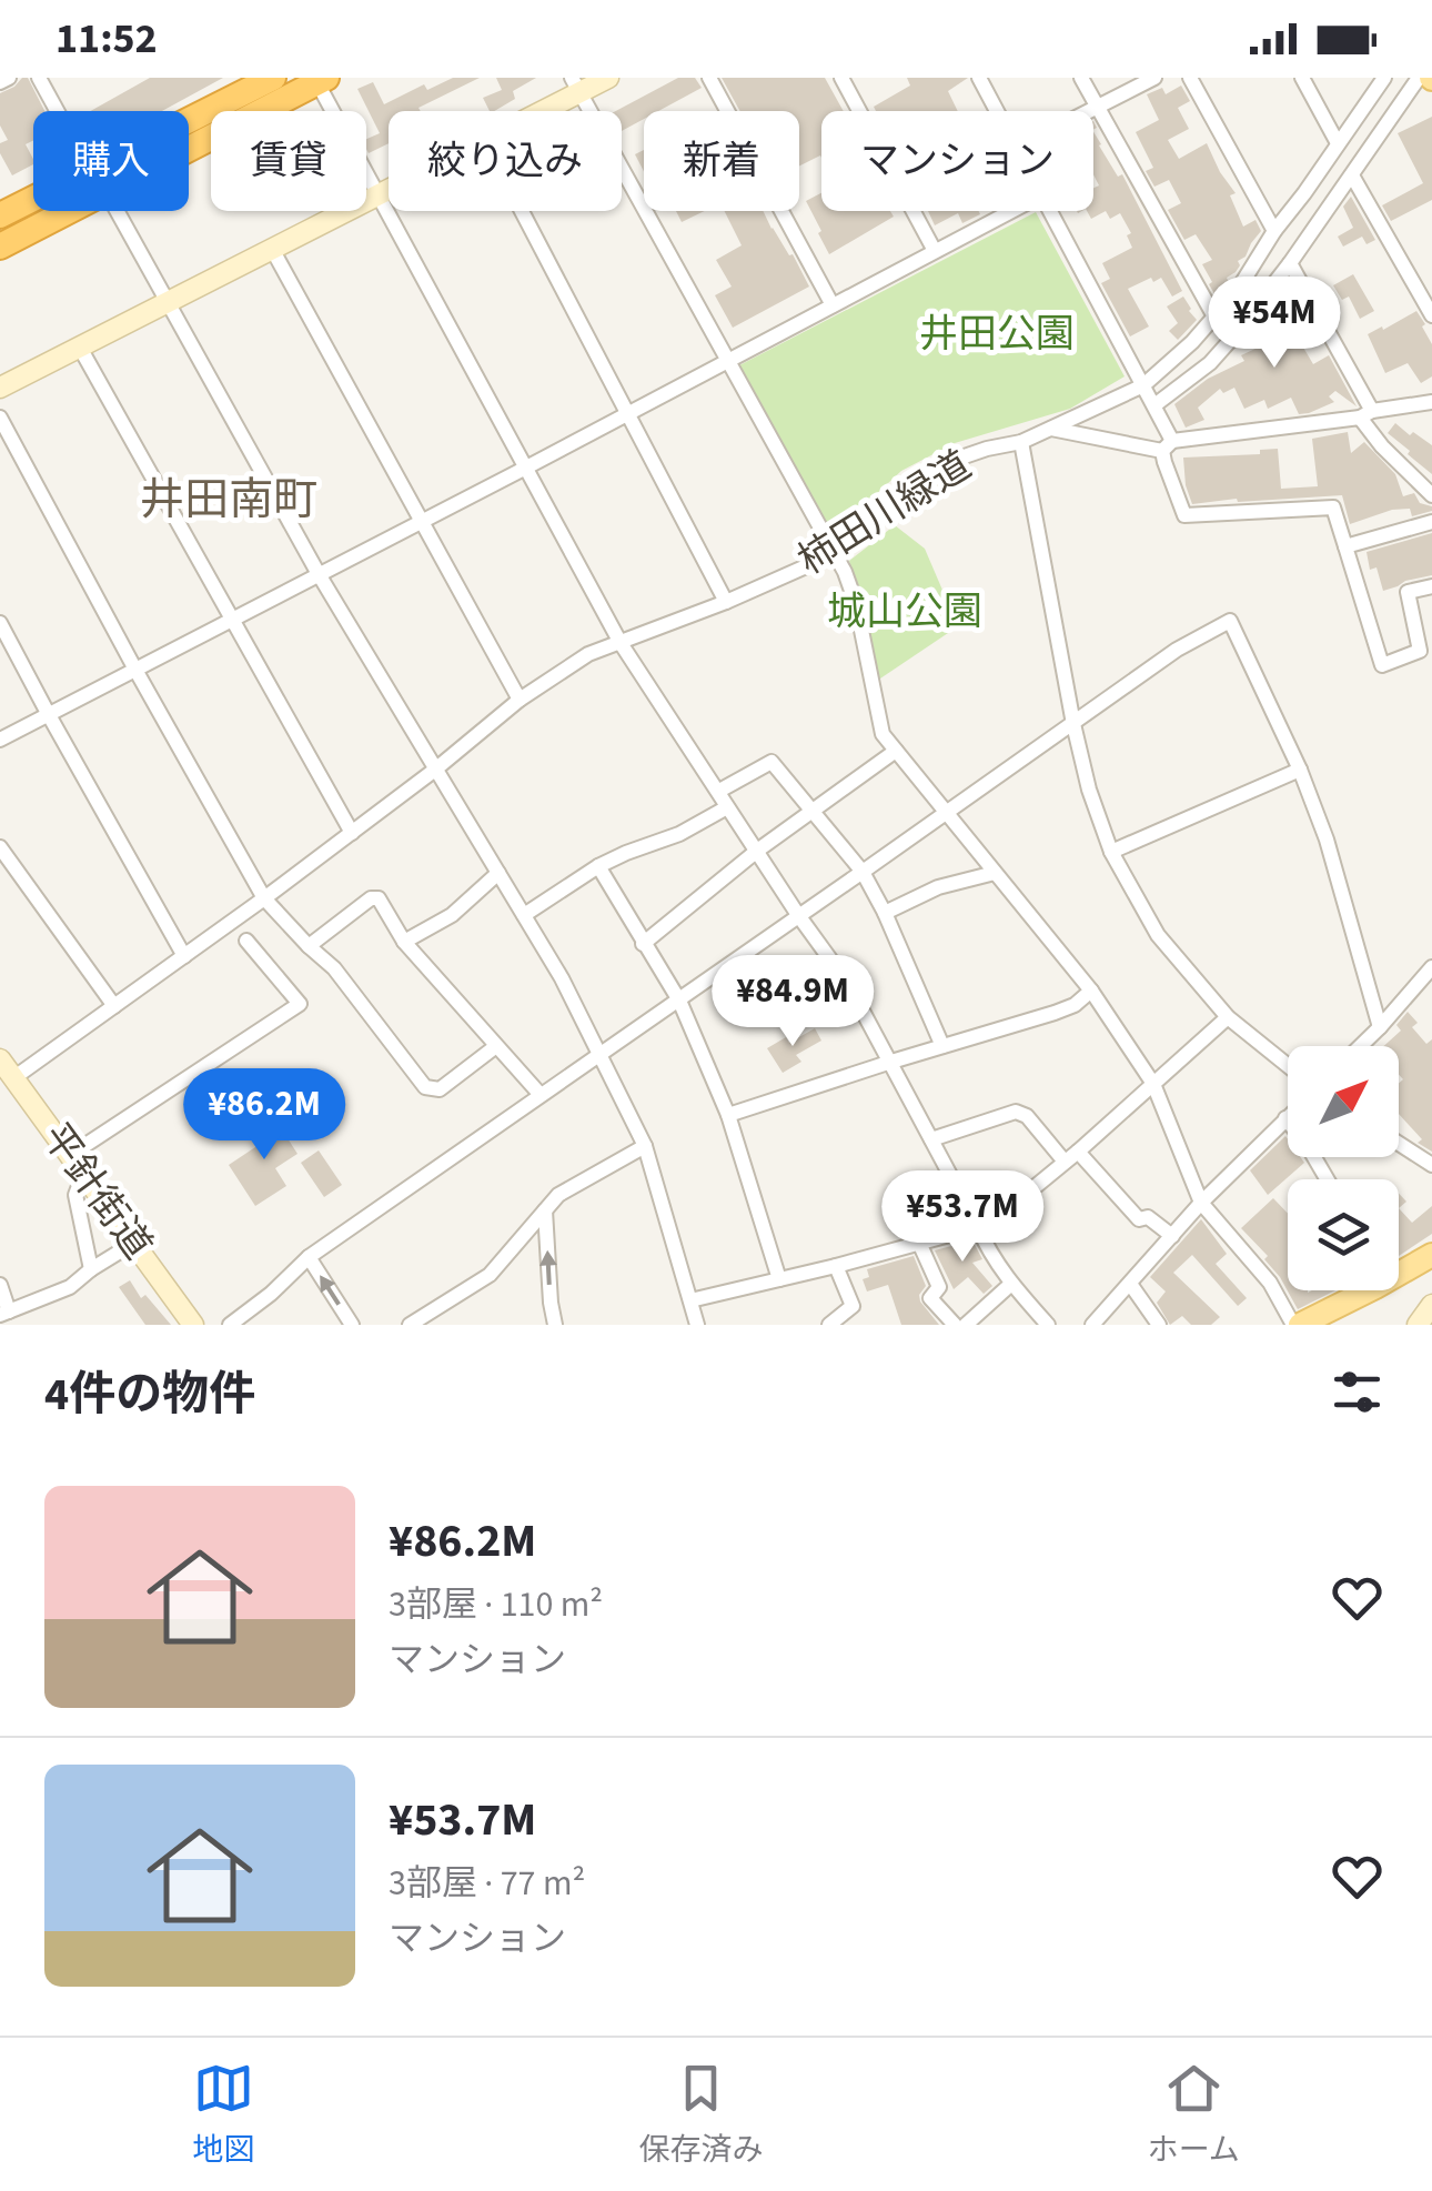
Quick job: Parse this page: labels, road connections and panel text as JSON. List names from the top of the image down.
{
  "streets": {
    "street": ["柿田川緑道", "平針街道"]
  },
  "districts": ["井田南町"],
  "parks": ["井田公園", "城山公園"],
  "north": "top right",
  "page": {
    "status": "11:52",
    "chip": [
      "購入",
      "賃貸",
      "絞り込み",
      "新着",
      "マンション"
    ],
    "price": [
      "¥54M",
      "¥84.9M",
      "¥86.2M",
      "¥53.7M"
    ],
    "heading": "4件の物件",
    "list": [
      {
        "name": "¥86.2M",
        "note": "3部屋 · 110 m² · マンション"
      },
      {
        "name": "¥53.7M",
        "note": "3部屋 · 77 m² · マンション"
      }
    ],
    "tabs": ["地図", "保存済み", "ホーム"]
  }
}
